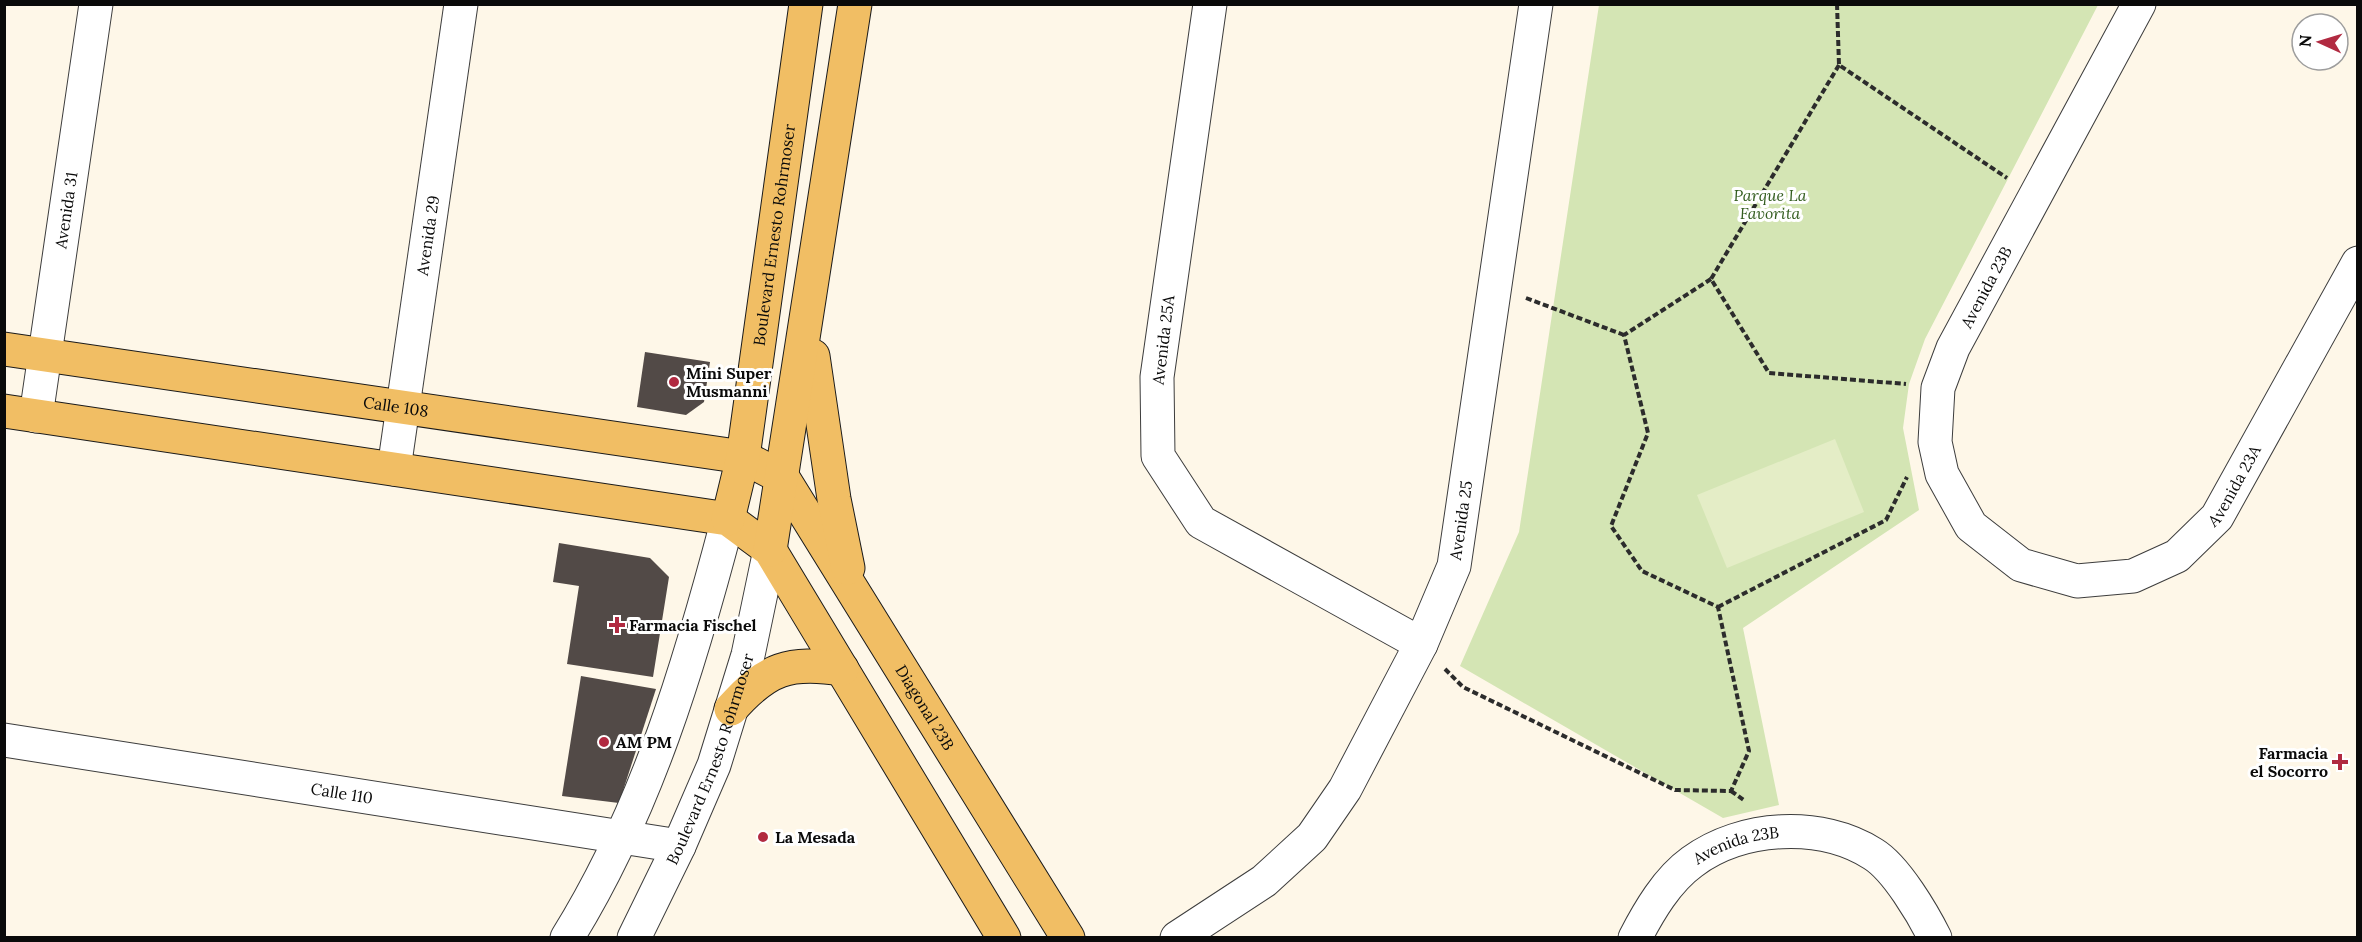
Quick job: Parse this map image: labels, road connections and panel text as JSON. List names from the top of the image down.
{
  "streets": {
    "main road": ["Boulevard Ernesto Rohrmoser", "Calle 108", "Diagonal 23B"],
    "street": [
      "Avenida 31",
      "Avenida 29",
      "Avenida 23B",
      "Avenida 25A",
      "Avenida 23A",
      "Avenida 25",
      "Calle 110"
    ]
  },
  "crossings": [
    ["Avenida 31", "Calle 108"],
    ["Avenida 29", "Calle 108"],
    ["Boulevard Ernesto Rohrmoser", "Calle 108"],
    ["Boulevard Ernesto Rohrmoser", "Diagonal 23B"],
    ["Boulevard Ernesto Rohrmoser", "Calle 110"],
    ["Avenida 23B", "Avenida 23A"],
    ["Avenida 25A", "Avenida 25"],
    ["Calle 108", "Diagonal 23B"]
  ],
  "parks": ["Parque La Favorita"],
  "places": {
    "other": ["Mini Super Musmanni", "AM PM", "La Mesada"],
    "health": ["Farmacia Fischel", "Farmacia el Socorro"]
  },
  "north": "left"
}
